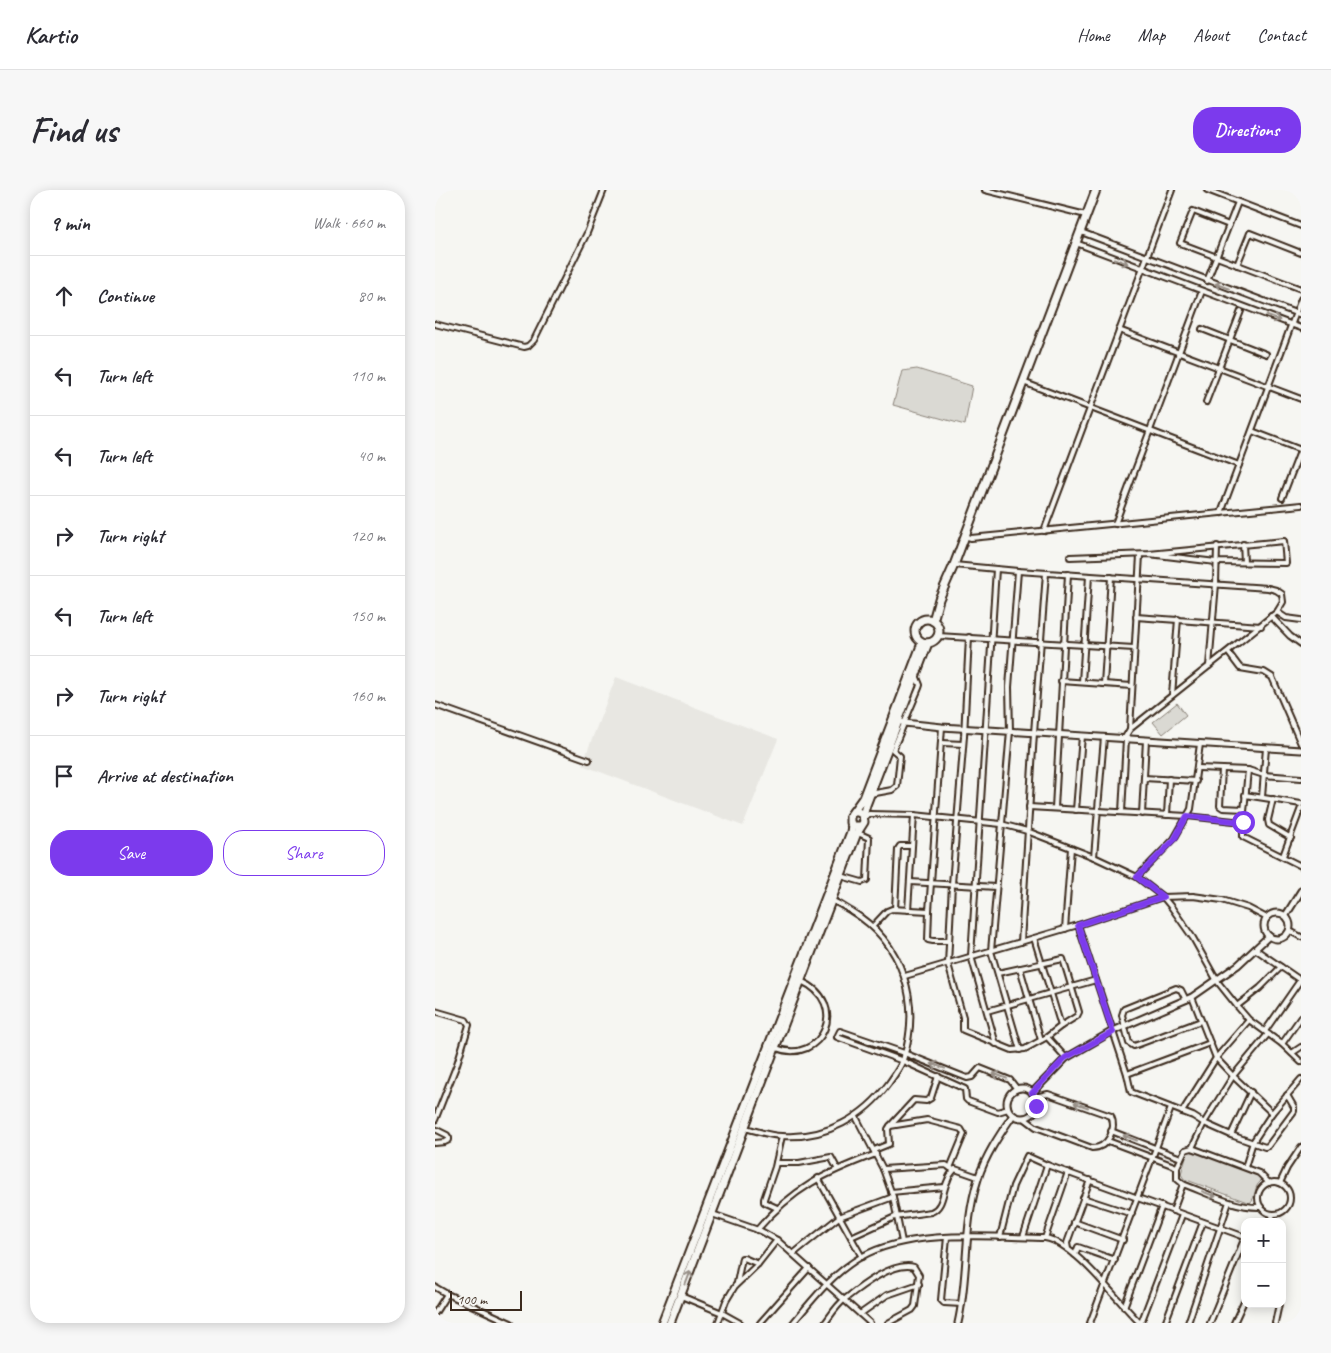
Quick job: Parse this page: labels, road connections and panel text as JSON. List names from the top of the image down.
{
  "scale_bar": "100 m",
  "page": {
    "header": "Kartio",
    "nav": [
      "Home",
      "Map",
      "About",
      "Contact"
    ],
    "buttons": [
      "Directions",
      ["Save", "Share"]
    ],
    "title": "Find us",
    "heading": ["9 min", "Walk · 660 m"],
    "list": [
      ["Continue", "80 m"],
      ["Turn left", "110 m"],
      ["Turn left", "40 m"],
      ["Turn right", "120 m"],
      ["Turn left", "150 m"],
      ["Turn right", "160 m"],
      "Arrive at destination"
    ],
    "map_buttons": ["+", "−"],
    "scale": "100 m"
  }
}
